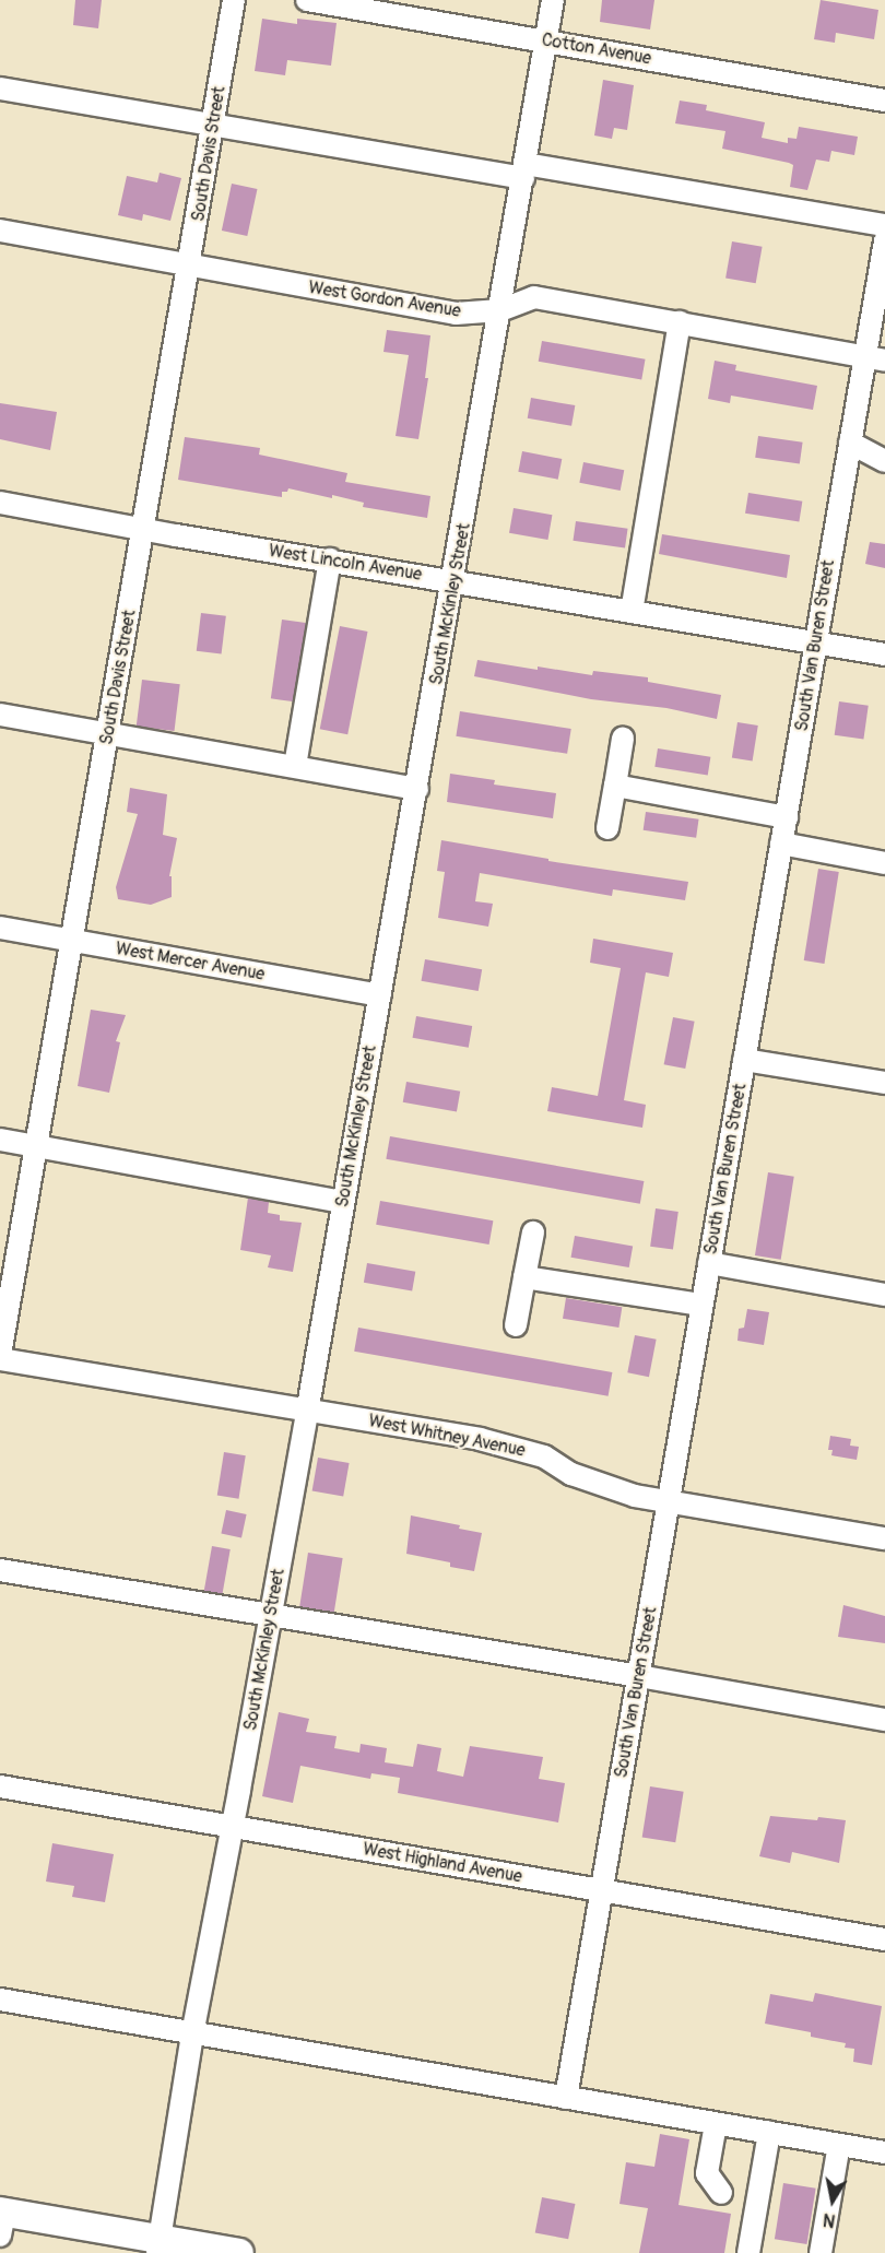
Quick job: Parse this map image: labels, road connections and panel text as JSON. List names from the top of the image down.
{
  "streets": {
    "street": [
      "Cotton Avenue",
      "South Davis Street",
      "West Gordon Avenue",
      "West Lincoln Avenue",
      "South McKinley Street",
      "South Van Buren Street",
      "West Mercer Avenue",
      "West Whitney Avenue",
      "West Highland Avenue"
    ]
  },
  "crossings": [
    ["Cotton Avenue", "South McKinley Street"],
    ["South Davis Street", "West Gordon Avenue"],
    ["South Davis Street", "West Lincoln Avenue"],
    ["South Davis Street", "West Mercer Avenue"],
    ["South Davis Street", "West Whitney Avenue"],
    ["West Gordon Avenue", "South McKinley Street"],
    ["West Gordon Avenue", "South Van Buren Street"],
    ["West Lincoln Avenue", "South McKinley Street"],
    ["West Lincoln Avenue", "South Van Buren Street"],
    ["South McKinley Street", "West Mercer Avenue"],
    ["South McKinley Street", "West Whitney Avenue"],
    ["South McKinley Street", "West Highland Avenue"],
    ["South Van Buren Street", "West Whitney Avenue"],
    ["South Van Buren Street", "West Highland Avenue"]
  ],
  "north": "bottom"
}
